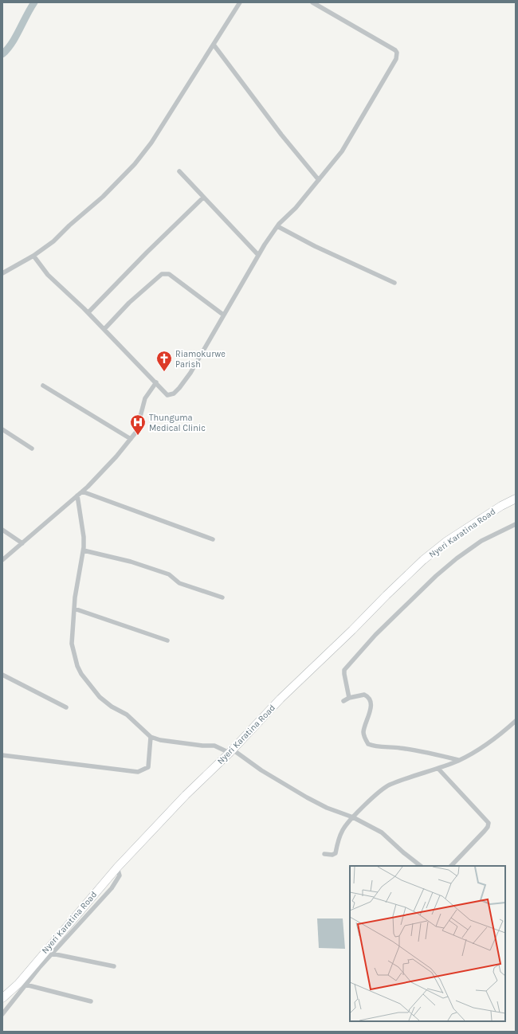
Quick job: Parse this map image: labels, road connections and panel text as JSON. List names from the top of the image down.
{
  "streets": {
    "highway": ["Nyeri Karatina Road"]
  },
  "places": {
    "church": ["Riamokurwe Parish"],
    "hospital": ["Thunguma Medical Clinic"]
  }
}
